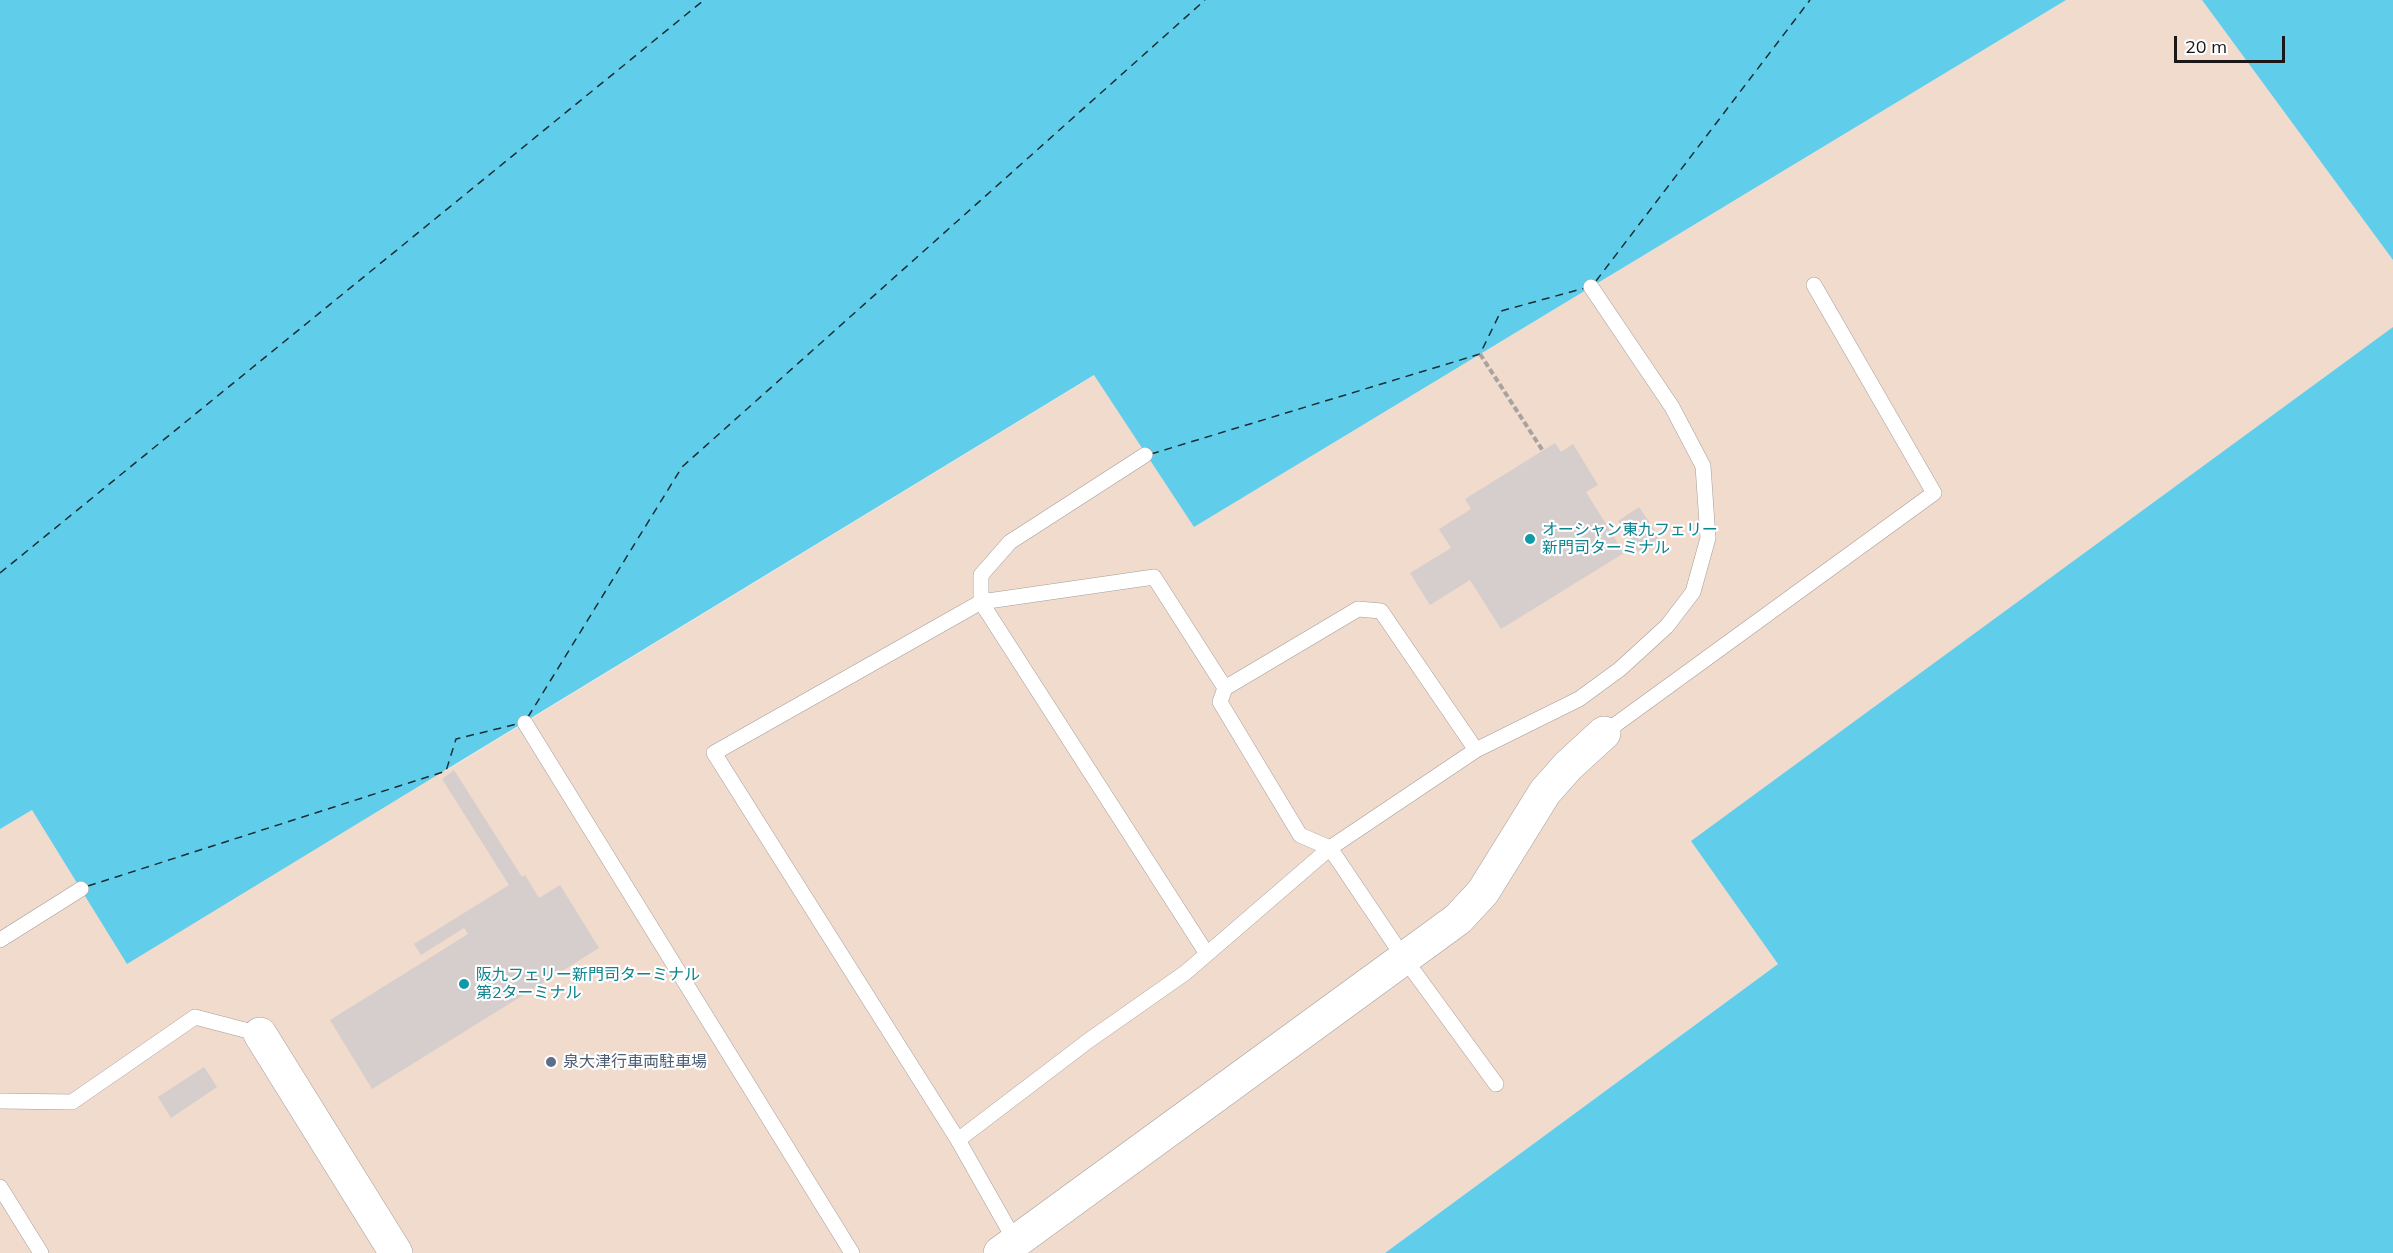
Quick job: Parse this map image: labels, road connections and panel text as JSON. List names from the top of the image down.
{
  "places": ["オーシャン東九フェリー 新門司ターミナル", "阪九フェリー新門司ターミナル 第2ターミナル", "泉大津行車両駐車場"],
  "scale_bar": "20 m"
}
